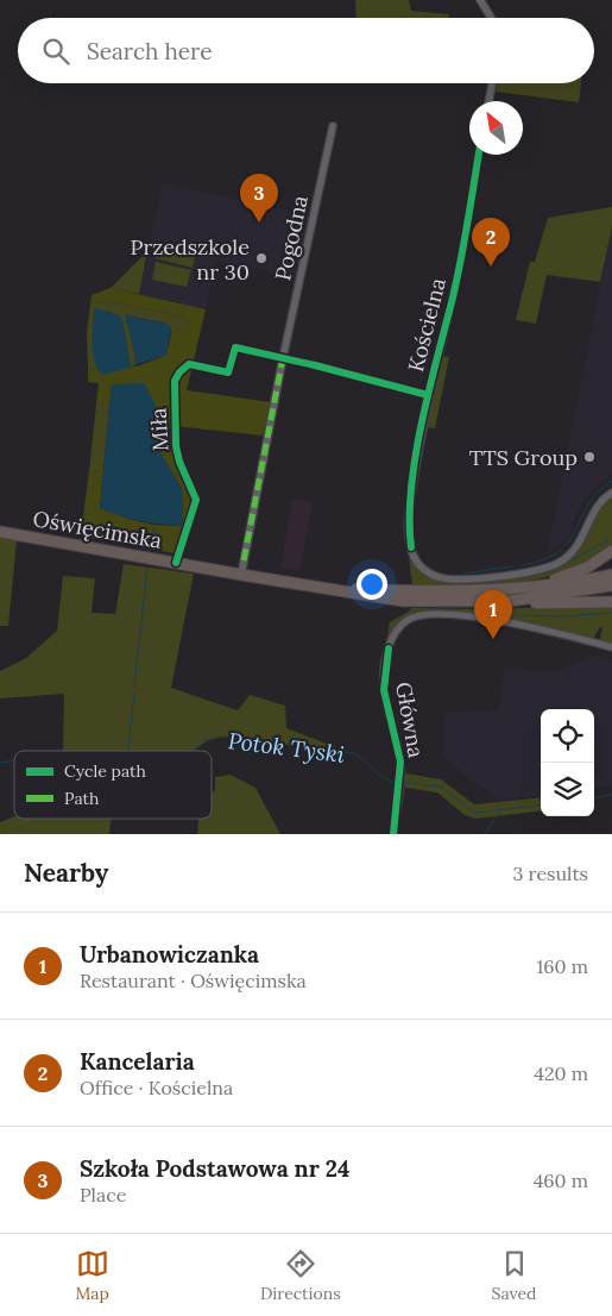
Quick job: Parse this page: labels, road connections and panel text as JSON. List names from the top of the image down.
{
  "streets": {
    "highway": ["Oświęcimska"],
    "street": [
      "Pogodna",
      "Kościelna",
      "Miła",
      "Główna"
    ]
  },
  "crossings": [
    ["Pogodna", "Miła"],
    ["Pogodna", "Oświęcimska"],
    ["Miła", "Oświęcimska"]
  ],
  "water": ["Potok Tyski"],
  "places": ["Przedszkole nr 30", "TTS Group"],
  "legend": ["Cycle path", "Path"],
  "north": "top left",
  "page": {
    "search": "Search here",
    "pins": ["3", "2", "1"],
    "heading": ["Nearby", "3 results"],
    "list": [
      {
        "mark": "1",
        "name": "Urbanowiczanka",
        "note": "Restaurant · Oświęcimska",
        "value": "160 m"
      },
      {
        "mark": "2",
        "name": "Kancelaria",
        "note": "Office · Kościelna",
        "value": "420 m"
      },
      {
        "mark": "3",
        "name": "Szkoła Podstawowa nr 24",
        "note": "Place",
        "value": "460 m"
      }
    ],
    "nav": ["Map", "Directions", "Saved"]
  }
}
